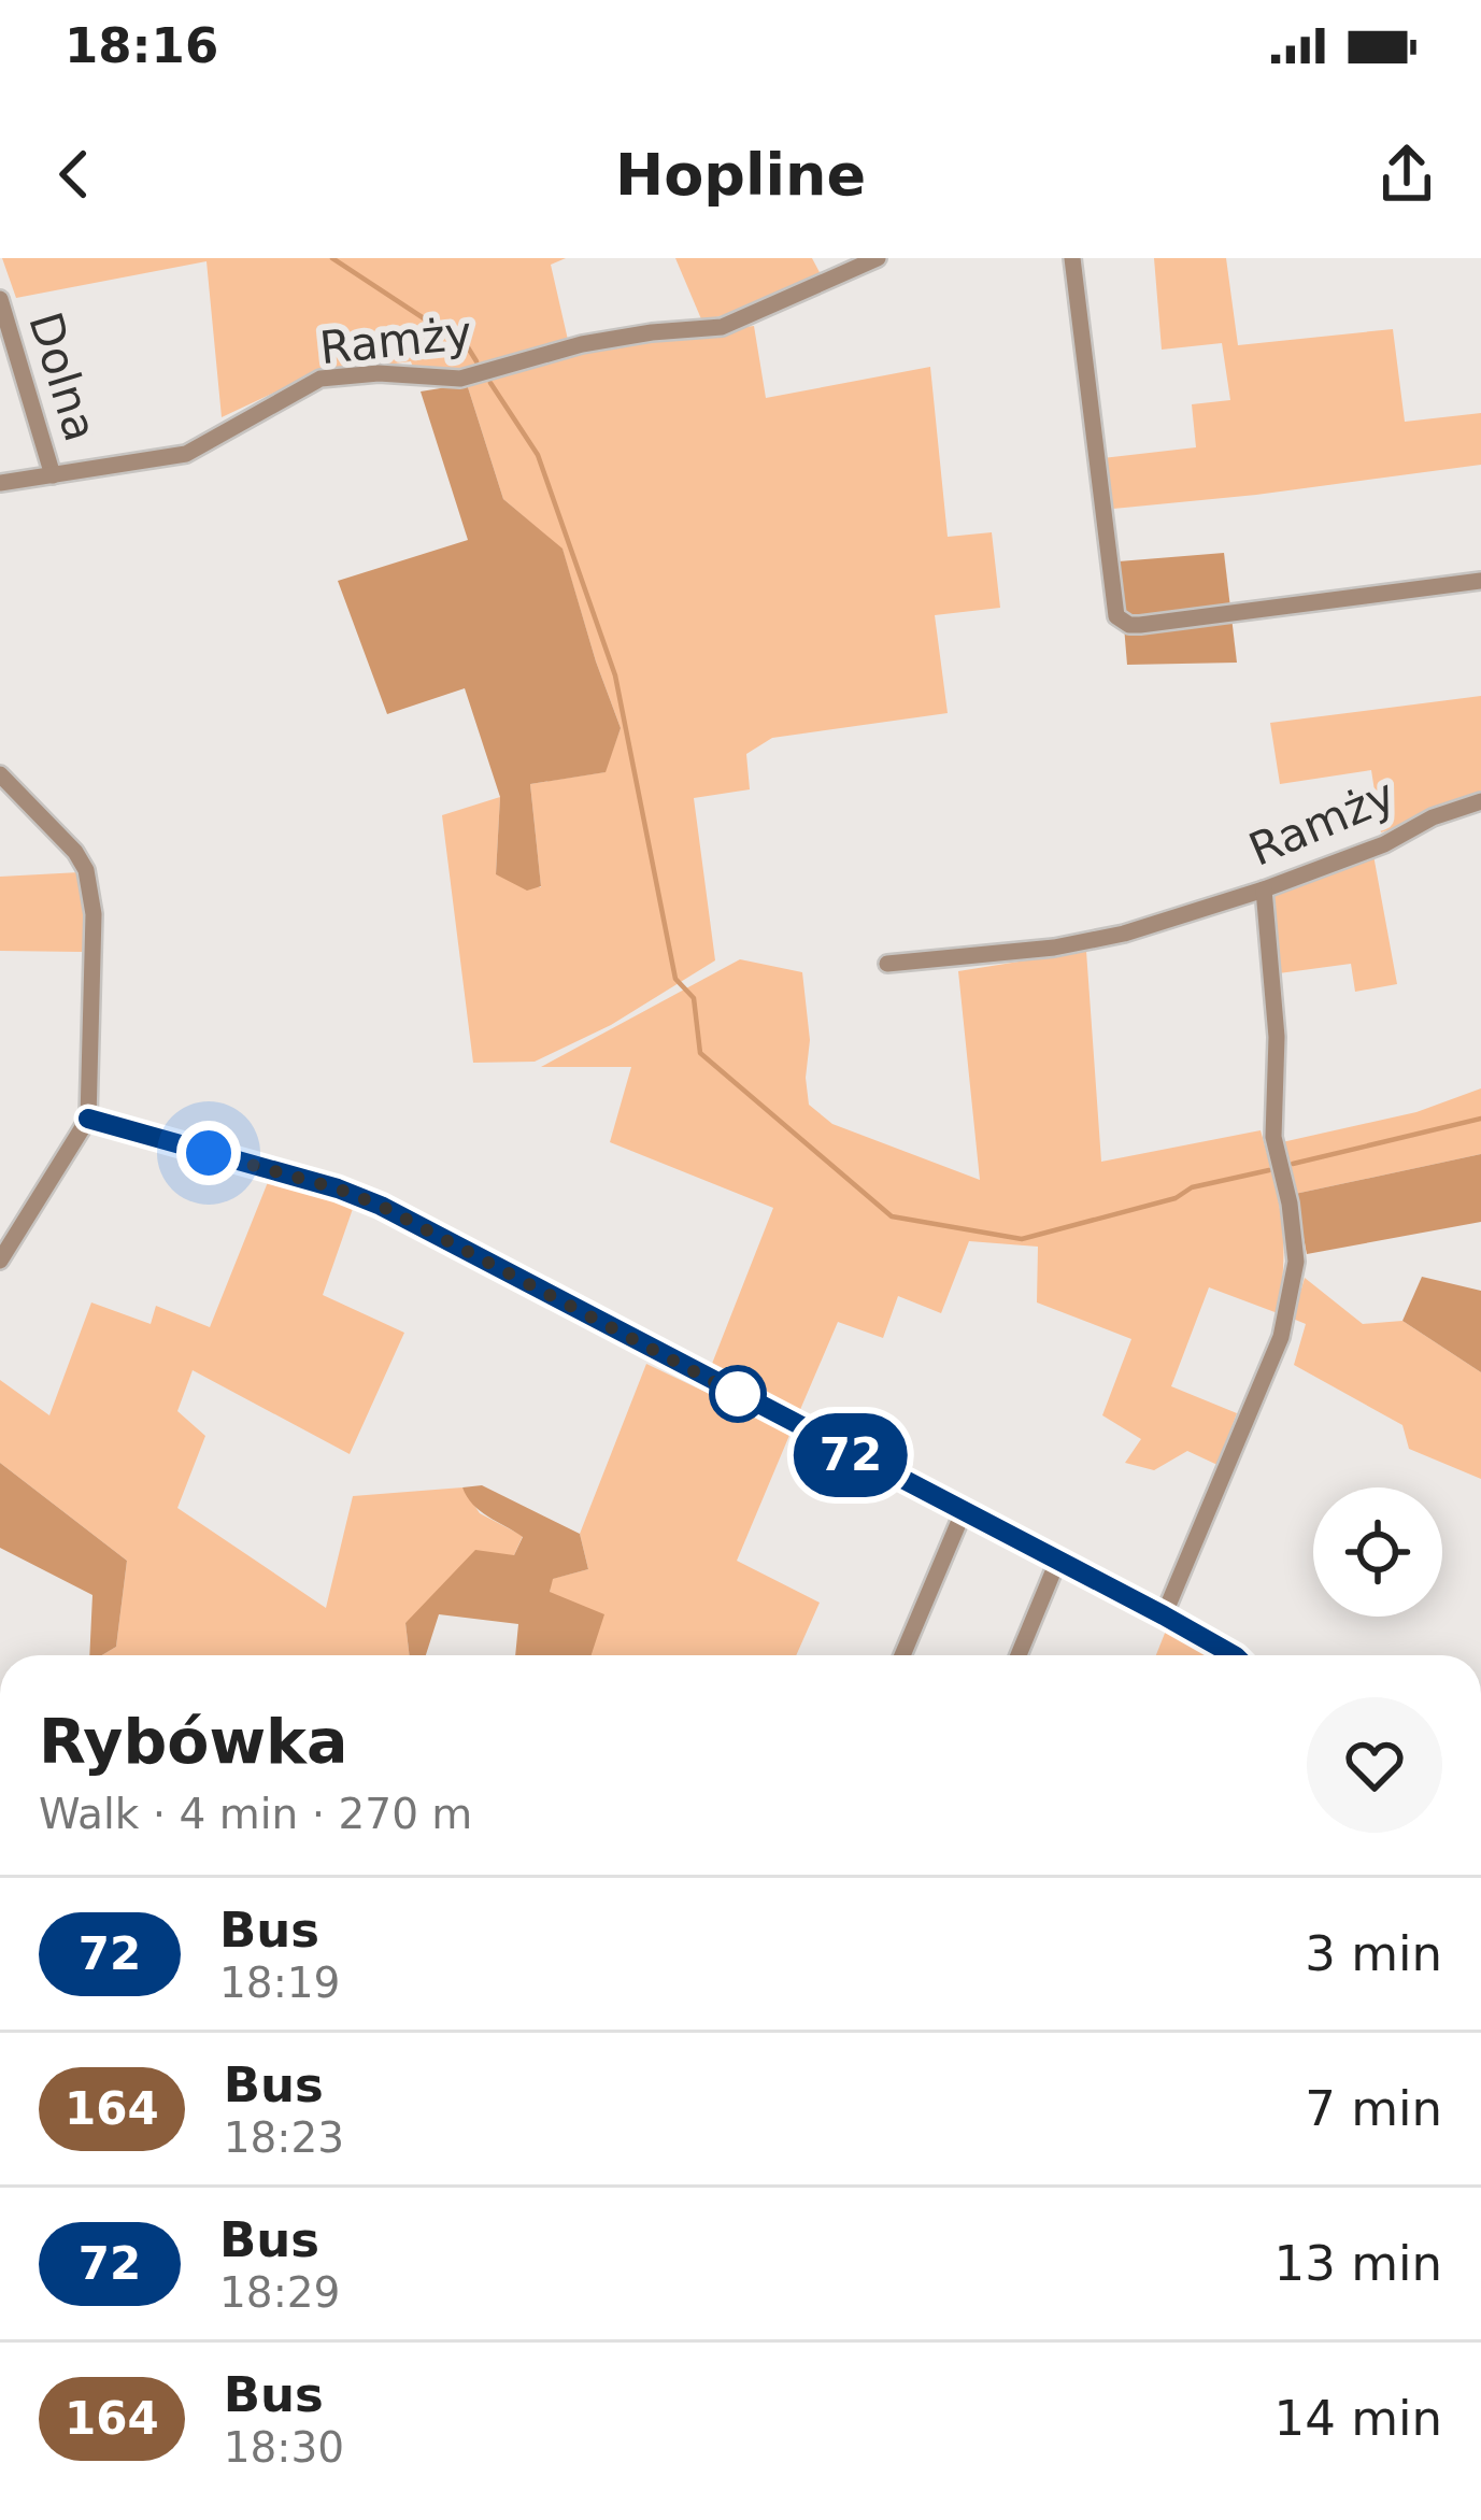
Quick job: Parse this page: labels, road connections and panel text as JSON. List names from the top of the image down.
{
  "streets": {
    "street": ["Ramży", "Dolna"]
  },
  "crossings": [
    ["Ramży", "Dolna"]
  ],
  "lines": ["bus line 72"],
  "page": {
    "status": "18:16",
    "header": "Hopline",
    "on_map": "72",
    "heading": ["Rybówka", "Walk · 4 min · 270 m"],
    "list": [
      {
        "mark": "72",
        "name": "Bus",
        "note": "18:19",
        "value": "3 min"
      },
      {
        "mark": "164",
        "name": "Bus",
        "note": "18:23",
        "value": "7 min"
      },
      {
        "mark": "72",
        "name": "Bus",
        "note": "18:29",
        "value": "13 min"
      },
      {
        "mark": "164",
        "name": "Bus",
        "note": "18:30",
        "value": "14 min"
      }
    ]
  }
}
